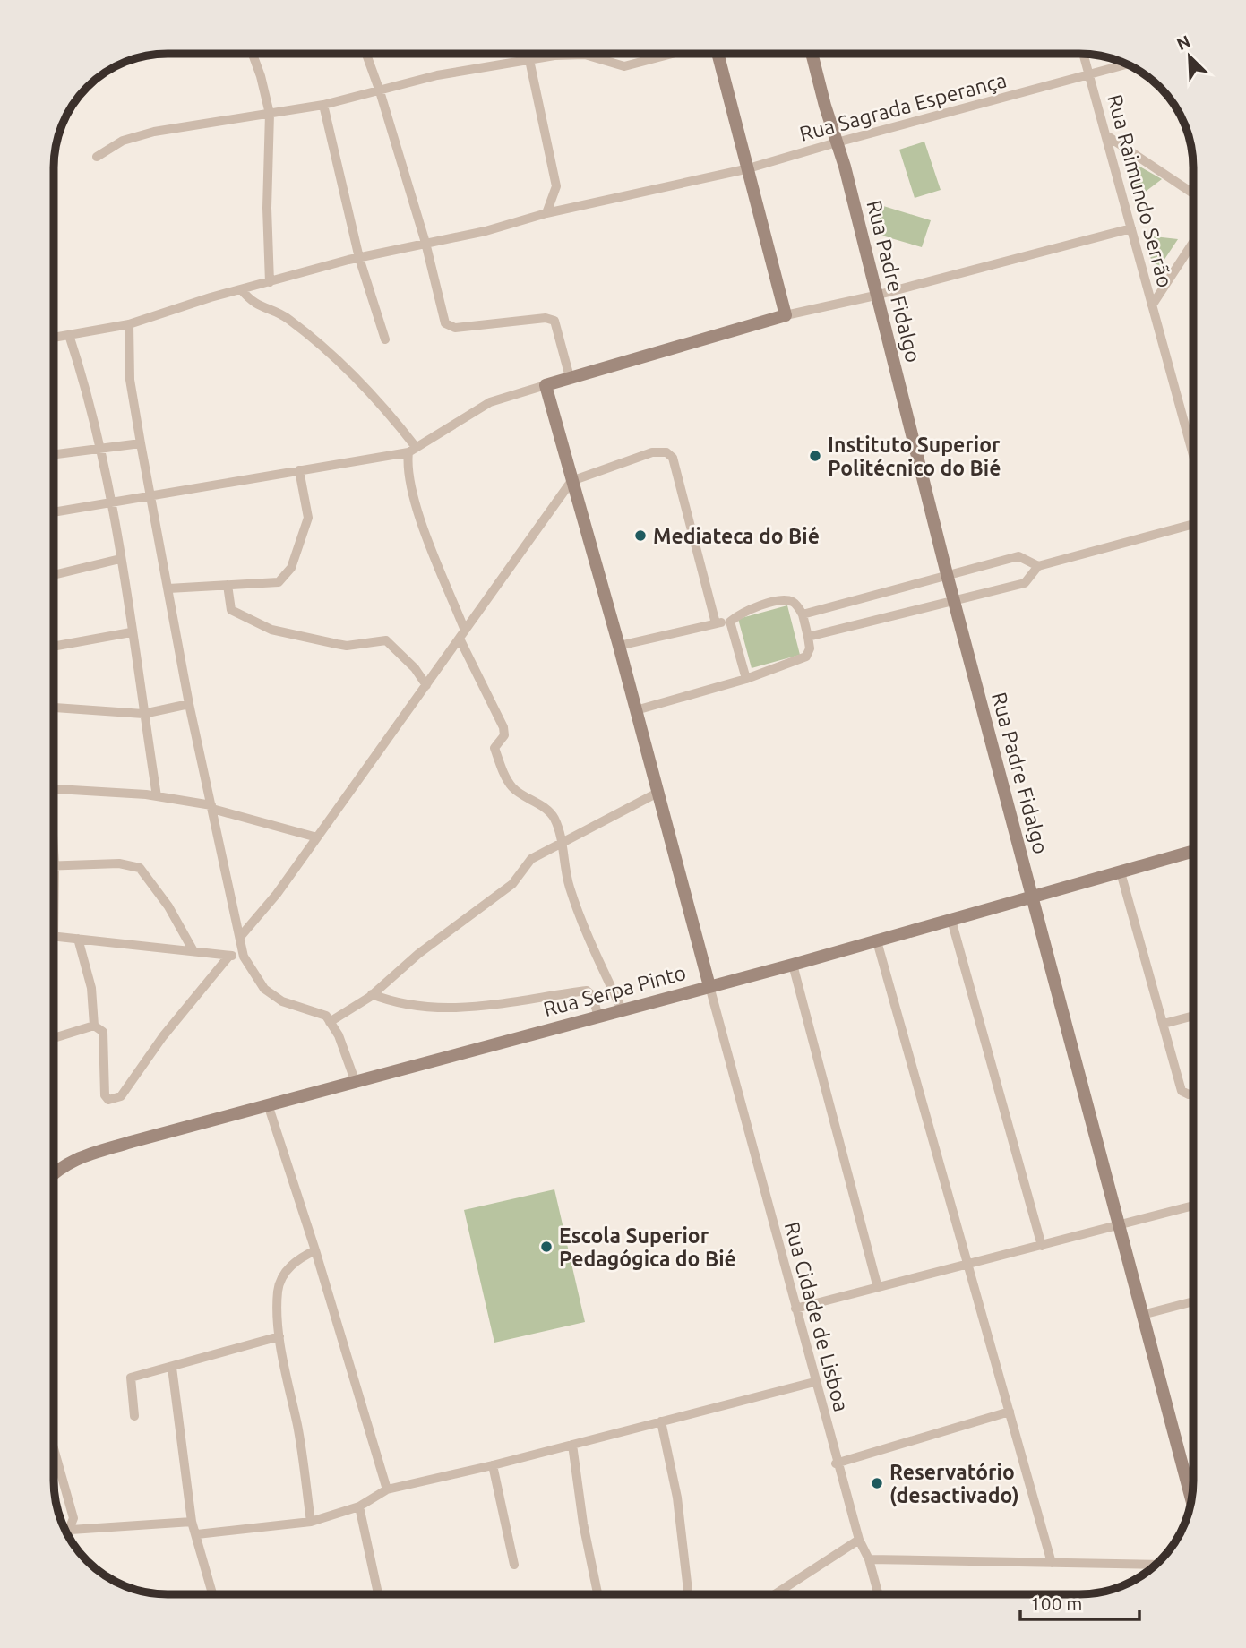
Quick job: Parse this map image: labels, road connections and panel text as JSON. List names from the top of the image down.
{
  "streets": {
    "street": [
      "Rua Sagrada Esperança",
      "Rua Raimundo Serrão",
      "Rua Padre Fidalgo",
      "Rua Serpa Pinto",
      "Rua Cidade de Lisboa"
    ]
  },
  "crossings": [
    ["Rua Sagrada Esperança", "Rua Raimundo Serrão"],
    ["Rua Sagrada Esperança", "Rua Padre Fidalgo"],
    ["Rua Padre Fidalgo", "Rua Serpa Pinto"],
    ["Rua Serpa Pinto", "Rua Cidade de Lisboa"]
  ],
  "places": [
    "Instituto Superior Politécnico do Bié",
    "Mediateca do Bié",
    "Escola Superior Pedagógica do Bié",
    "Reservatório (desactivado)"
  ],
  "scale_bar": "100 m",
  "north": "top left"
}
